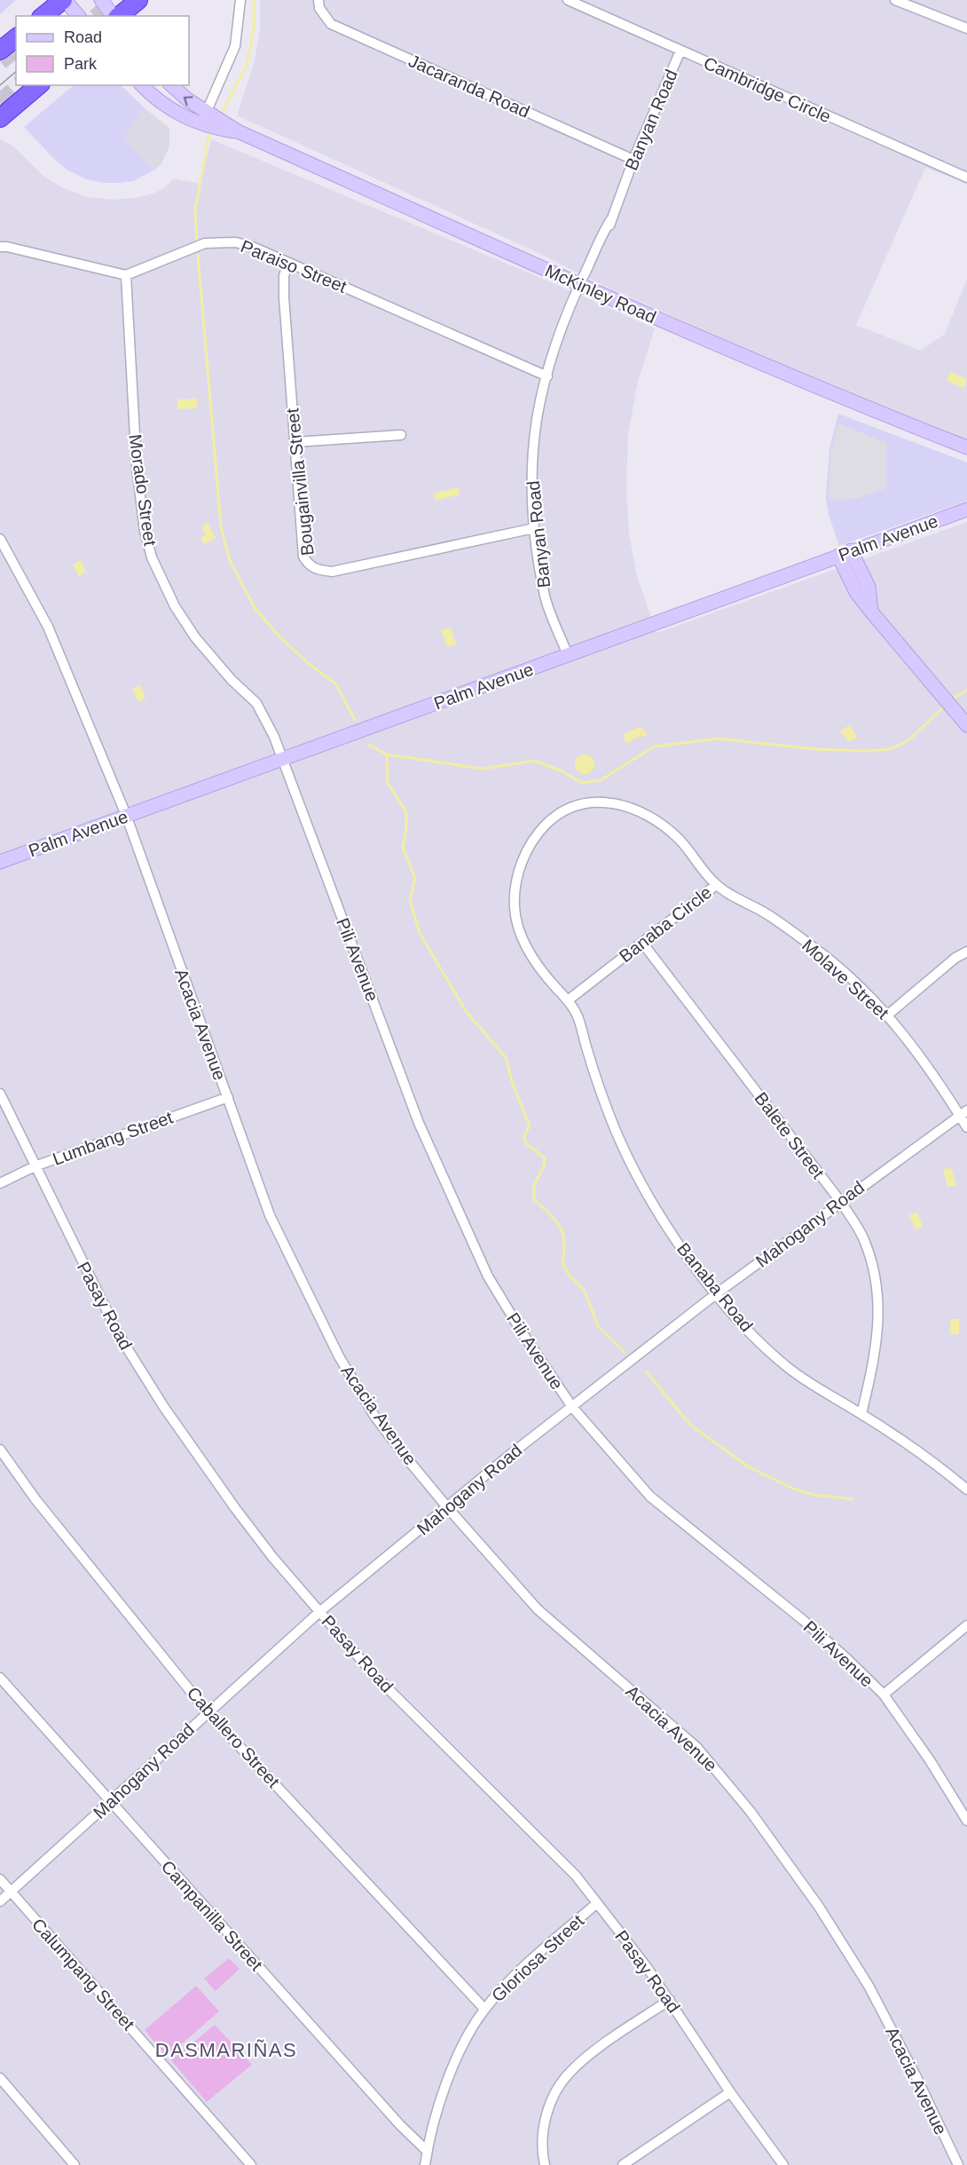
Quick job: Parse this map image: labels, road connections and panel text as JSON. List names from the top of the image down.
{
  "streets": {
    "street": [
      "Jacaranda Road",
      "Cambridge Circle",
      "Banyan Road",
      "Paraiso Street",
      "McKinley Road",
      "Bougainvilla Street",
      "Morado Street",
      "Palm Avenue",
      "Banaba Circle",
      "Pili Avenue",
      "Molave Street",
      "Acacia Avenue",
      "Balete Street",
      "Lumbang Street",
      "Mahogany Road",
      "Banaba Road",
      "Pasay Road",
      "Caballero Street",
      "Campanilla Street",
      "Gloriosa Street",
      "Calumpang Street"
    ]
  },
  "crossings": [
    ["Jacaranda Road", "Banyan Road"],
    ["Cambridge Circle", "Banyan Road"],
    ["Banyan Road", "Paraiso Street"],
    ["Banyan Road", "McKinley Road"],
    ["Banyan Road", "Bougainvilla Street"],
    ["Banyan Road", "Palm Avenue"],
    ["Paraiso Street", "Bougainvilla Street"],
    ["Paraiso Street", "Morado Street"],
    ["Morado Street", "Palm Avenue"],
    ["Morado Street", "Pili Avenue"],
    ["Palm Avenue", "Pili Avenue"],
    ["Palm Avenue", "Acacia Avenue"],
    ["Banaba Circle", "Molave Street"],
    ["Banaba Circle", "Balete Street"],
    ["Banaba Circle", "Banaba Road"],
    ["Pili Avenue", "Mahogany Road"],
    ["Molave Street", "Balete Street"],
    ["Molave Street", "Mahogany Road"],
    ["Molave Street", "Banaba Road"],
    ["Acacia Avenue", "Lumbang Street"],
    ["Acacia Avenue", "Mahogany Road"],
    ["Balete Street", "Mahogany Road"],
    ["Balete Street", "Banaba Road"],
    ["Lumbang Street", "Pasay Road"],
    ["Mahogany Road", "Banaba Road"],
    ["Mahogany Road", "Pasay Road"],
    ["Mahogany Road", "Caballero Street"],
    ["Mahogany Road", "Campanilla Street"],
    ["Mahogany Road", "Calumpang Street"],
    ["Pasay Road", "Gloriosa Street"],
    ["Caballero Street", "Gloriosa Street"],
    ["Campanilla Street", "Gloriosa Street"]
  ],
  "districts": ["DASMARIÑAS"],
  "legend": ["Road", "Park"]
}
